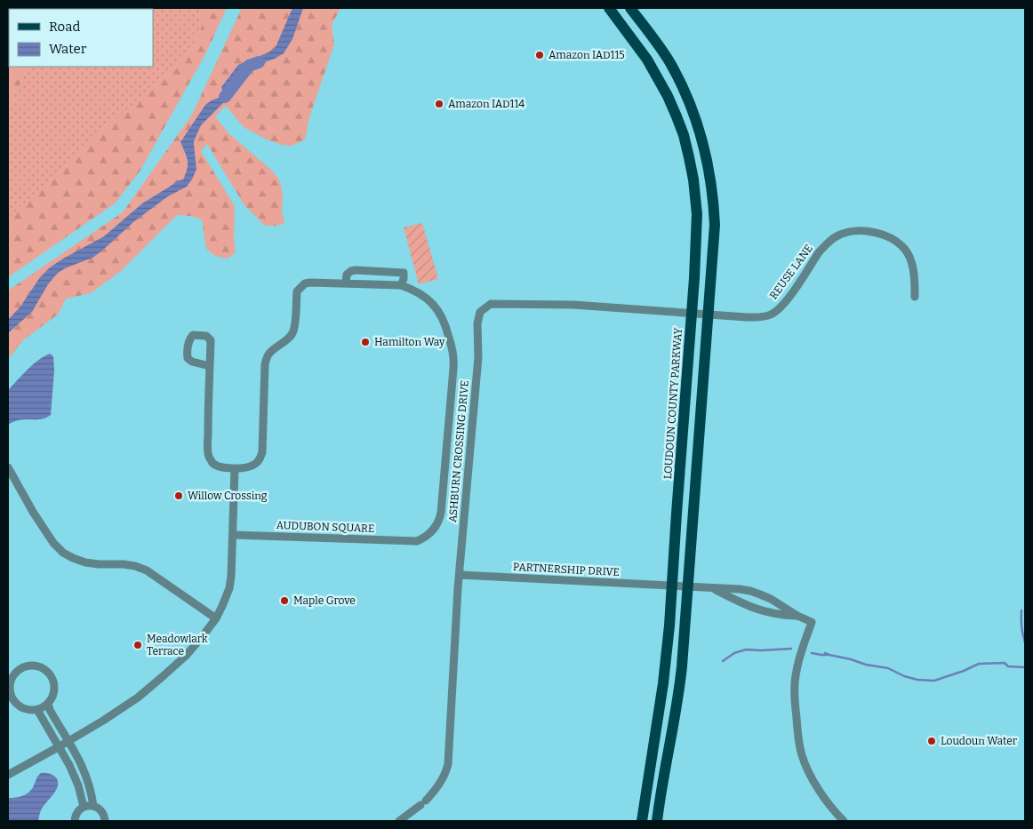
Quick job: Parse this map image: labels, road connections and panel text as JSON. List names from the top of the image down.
{
  "streets": {
    "main road": ["LOUDOUN COUNTY PARKWAY"],
    "street": [
      "REUSE LANE",
      "ASHBURN CROSSING DRIVE",
      "AUDUBON SQUARE",
      "PARTNERSHIP DRIVE"
    ]
  },
  "crossings": [
    ["REUSE LANE", "LOUDOUN COUNTY PARKWAY"],
    ["REUSE LANE", "ASHBURN CROSSING DRIVE"],
    ["LOUDOUN COUNTY PARKWAY", "ASHBURN CROSSING DRIVE"],
    ["LOUDOUN COUNTY PARKWAY", "PARTNERSHIP DRIVE"],
    ["ASHBURN CROSSING DRIVE", "PARTNERSHIP DRIVE"]
  ],
  "places": [
    "Amazon IAD115",
    "Amazon IAD114",
    "Hamilton Way",
    "Willow Crossing",
    "Maple Grove",
    "Meadowlark Terrace",
    "Loudoun Water"
  ],
  "legend": ["Road", "Water"]
}
